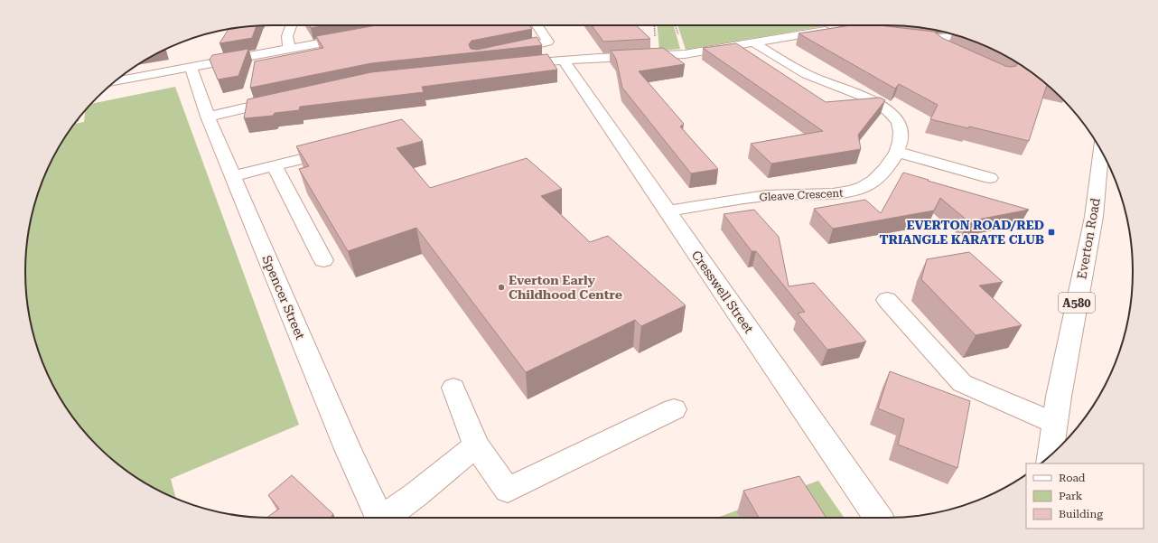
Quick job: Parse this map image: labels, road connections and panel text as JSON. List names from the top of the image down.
{
  "streets": {
    "street": [
      "Gleave Crescent",
      "Everton Road",
      "Cresswell Street",
      "Spencer Street",
      "A580"
    ]
  },
  "crossings": [
    ["Gleave Crescent", "Cresswell Street"]
  ],
  "places": {
    "transit": ["EVERTON ROAD/RED TRIANGLE KARATE CLUB"],
    "other": ["Everton Early Childhood Centre"]
  },
  "legend": ["Road", "Park", "Building"]
}
